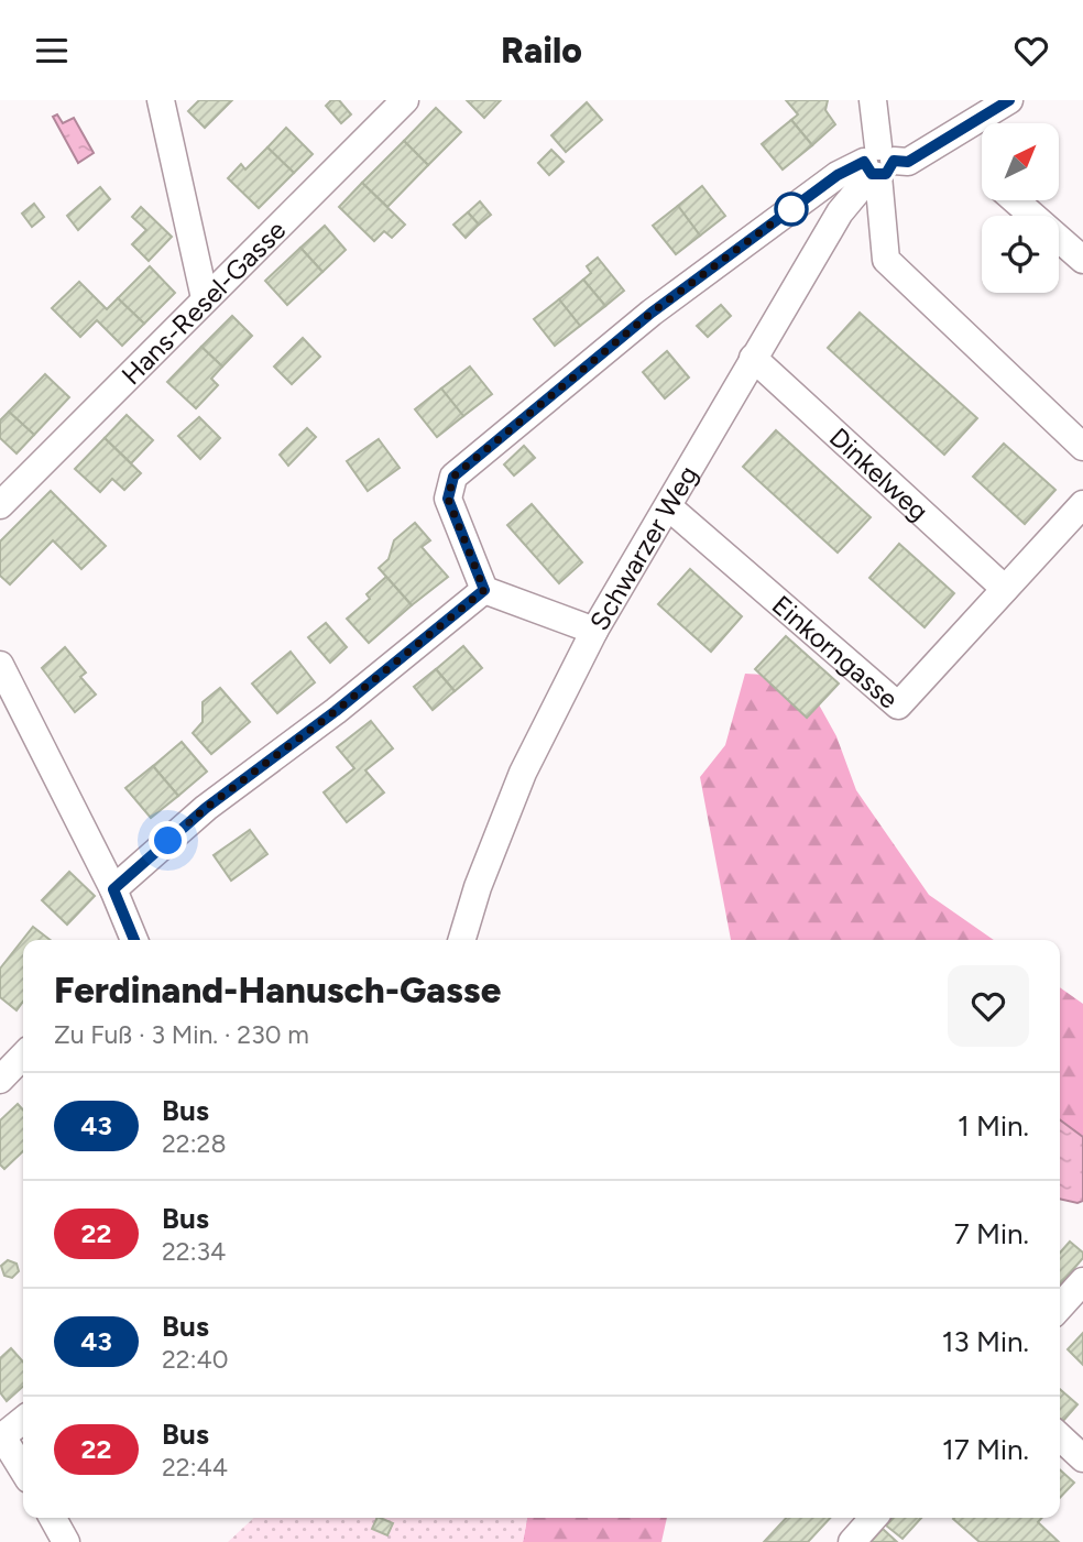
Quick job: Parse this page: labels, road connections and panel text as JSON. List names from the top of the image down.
{
  "streets": {
    "street": [
      "Hans-Resel-Gasse",
      "Dinkelweg",
      "Schwarzer Weg",
      "Einkorngasse"
    ]
  },
  "crossings": [
    ["Dinkelweg", "Schwarzer Weg"],
    ["Dinkelweg", "Einkorngasse"],
    ["Schwarzer Weg", "Einkorngasse"]
  ],
  "lines": ["bus line 43"],
  "north": "top right",
  "page": {
    "header": "Railo",
    "heading": ["Ferdinand-Hanusch-Gasse", "Zu Fuß · 3 Min. · 230 m"],
    "list": [
      {
        "mark": "43",
        "name": "Bus",
        "note": "22:28",
        "value": "1 Min."
      },
      {
        "mark": "22",
        "name": "Bus",
        "note": "22:34",
        "value": "7 Min."
      },
      {
        "mark": "43",
        "name": "Bus",
        "note": "22:40",
        "value": "13 Min."
      },
      {
        "mark": "22",
        "name": "Bus",
        "note": "22:44",
        "value": "17 Min."
      }
    ]
  }
}
